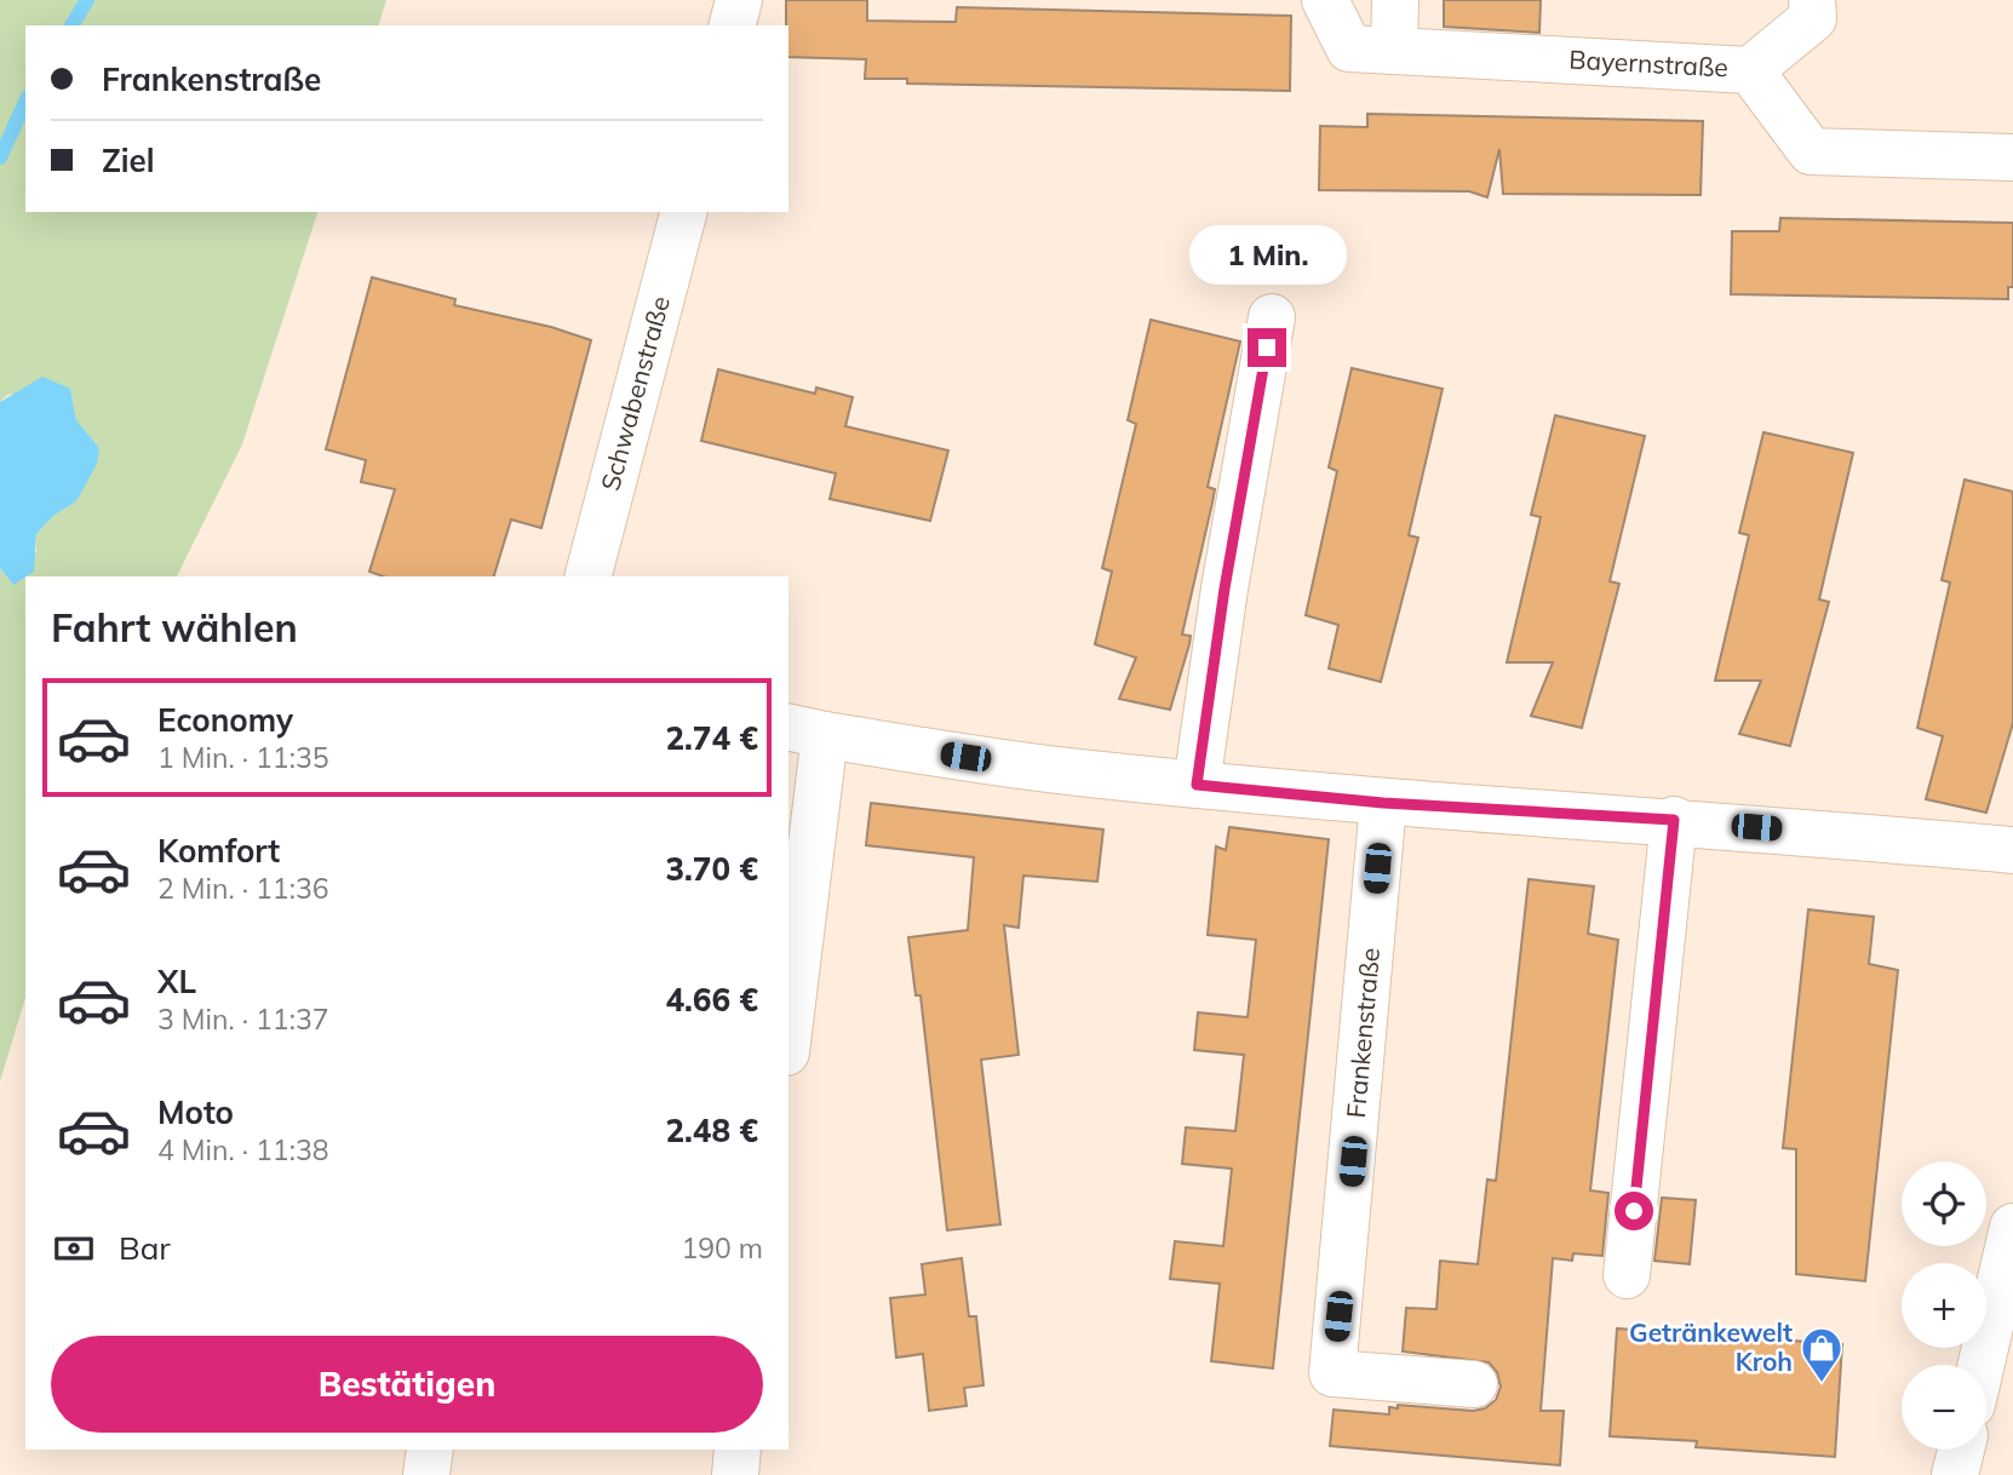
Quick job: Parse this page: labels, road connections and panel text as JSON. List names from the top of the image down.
{
  "streets": {
    "street": ["Bayernstraße", "Schwabenstraße", "Frankenstraße"]
  },
  "places": {
    "shop": ["Getränkewelt Kroh"]
  },
  "page": {
    "banner": ["Frankenstraße", "Ziel"],
    "bubble": "1 Min.",
    "heading": "Fahrt wählen",
    "list": [
      {
        "name": "Economy",
        "note": "1 Min. · 11:35",
        "value": "2.74 €"
      },
      {
        "name": "Komfort",
        "note": "2 Min. · 11:36",
        "value": "3.70 €"
      },
      {
        "name": "XL",
        "note": "3 Min. · 11:37",
        "value": "4.66 €"
      },
      {
        "name": "Moto",
        "note": "4 Min. · 11:38",
        "value": "2.48 €"
      }
    ],
    "map_buttons": ["+", "−"],
    "pay": ["Bar", "190 m"],
    "buttons": "Bestätigen"
  }
}
